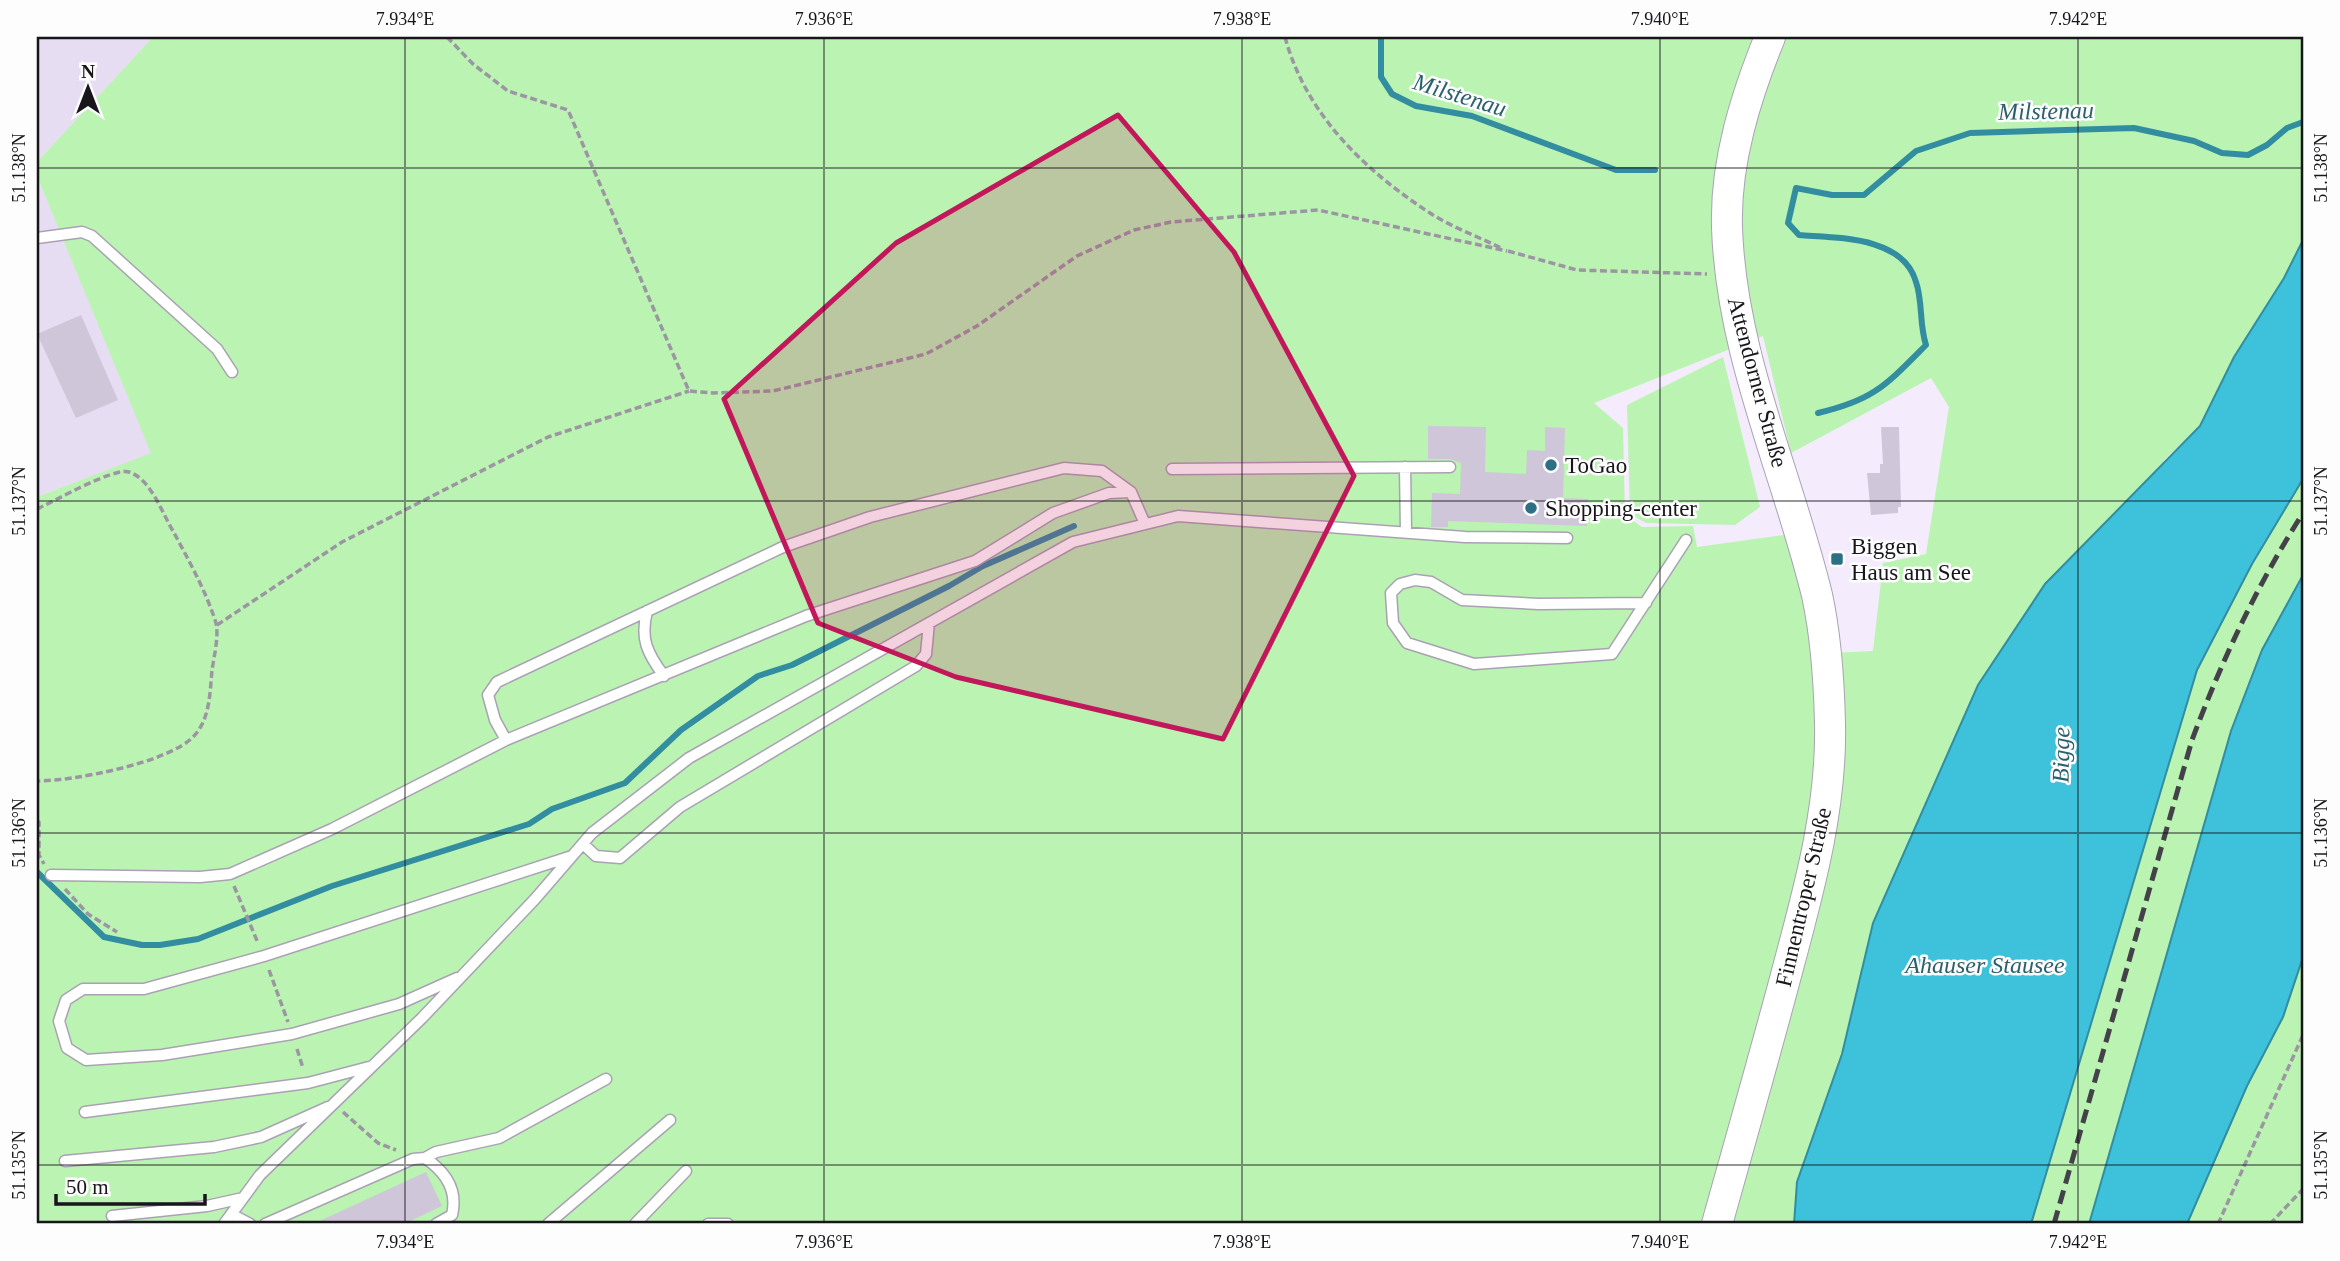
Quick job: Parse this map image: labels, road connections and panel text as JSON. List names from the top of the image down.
{
  "streets": {
    "main road": ["Attendorner Straße", "Finnentroper Straße"]
  },
  "crossings": [
    ["Attendorner Straße", "Finnentroper Straße"]
  ],
  "water": ["Milstenau", "Bigge", "Ahauser Stausee"],
  "places": {
    "other": ["ToGao", "Shopping-center"],
    "transit": ["Biggen Haus am See"]
  },
  "scale_bar": "50 m",
  "north": "top",
  "coordinates": [
    "7.934°E",
    "7.936°E",
    "7.938°E",
    "7.940°E",
    "7.942°E",
    "51.138°N",
    "51.137°N",
    "51.136°N",
    "51.135°N"
  ]
}
